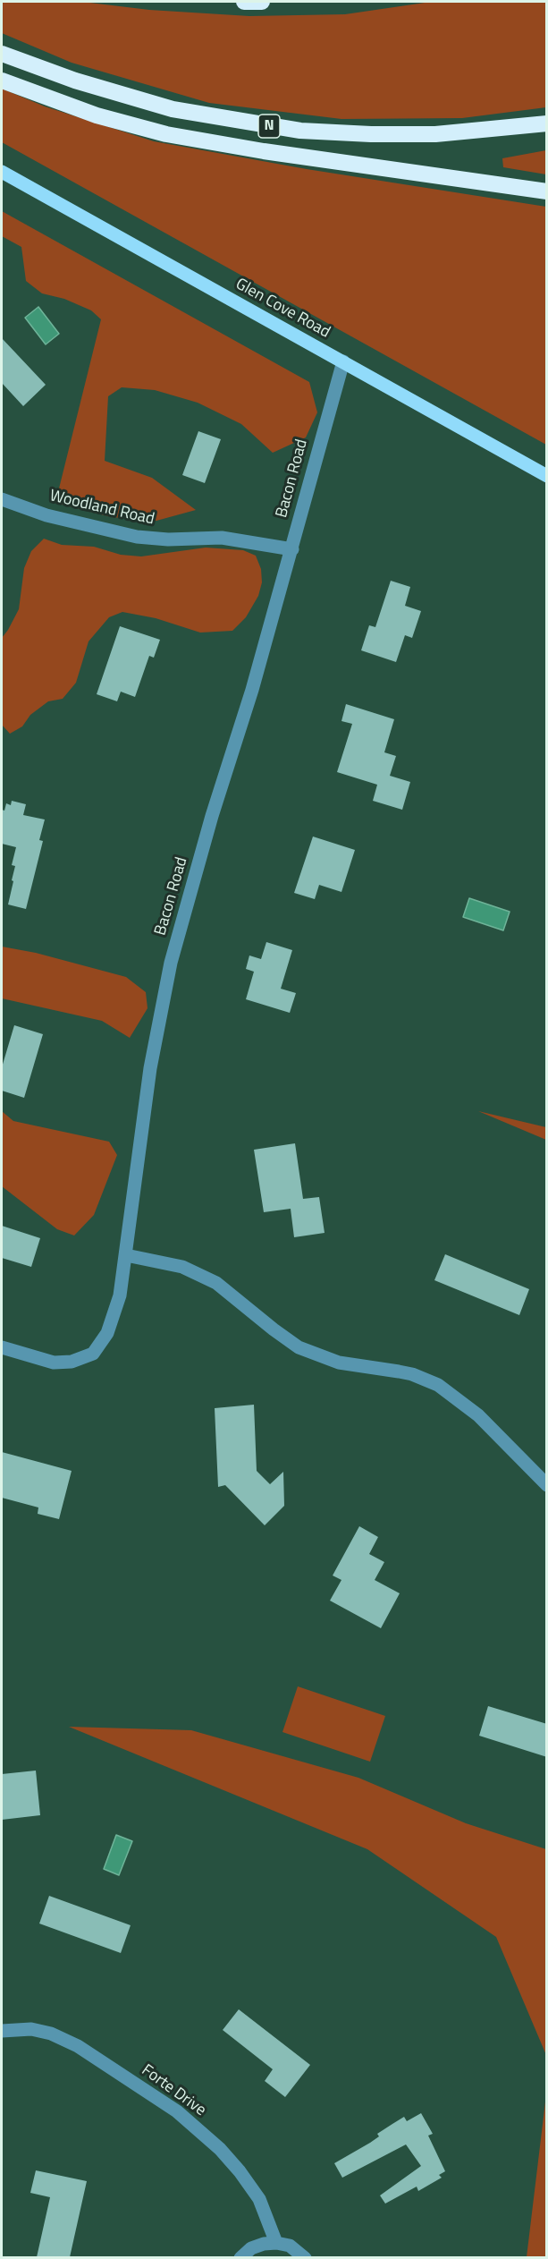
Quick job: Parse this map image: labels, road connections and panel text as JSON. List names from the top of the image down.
{
  "streets": {
    "highway": ["N"],
    "main road": ["Glen Cove Road"],
    "street": ["Bacon Road", "Woodland Road", "Forte Drive"]
  },
  "crossings": [
    ["Glen Cove Road", "Bacon Road"],
    ["Bacon Road", "Woodland Road"]
  ]
}
